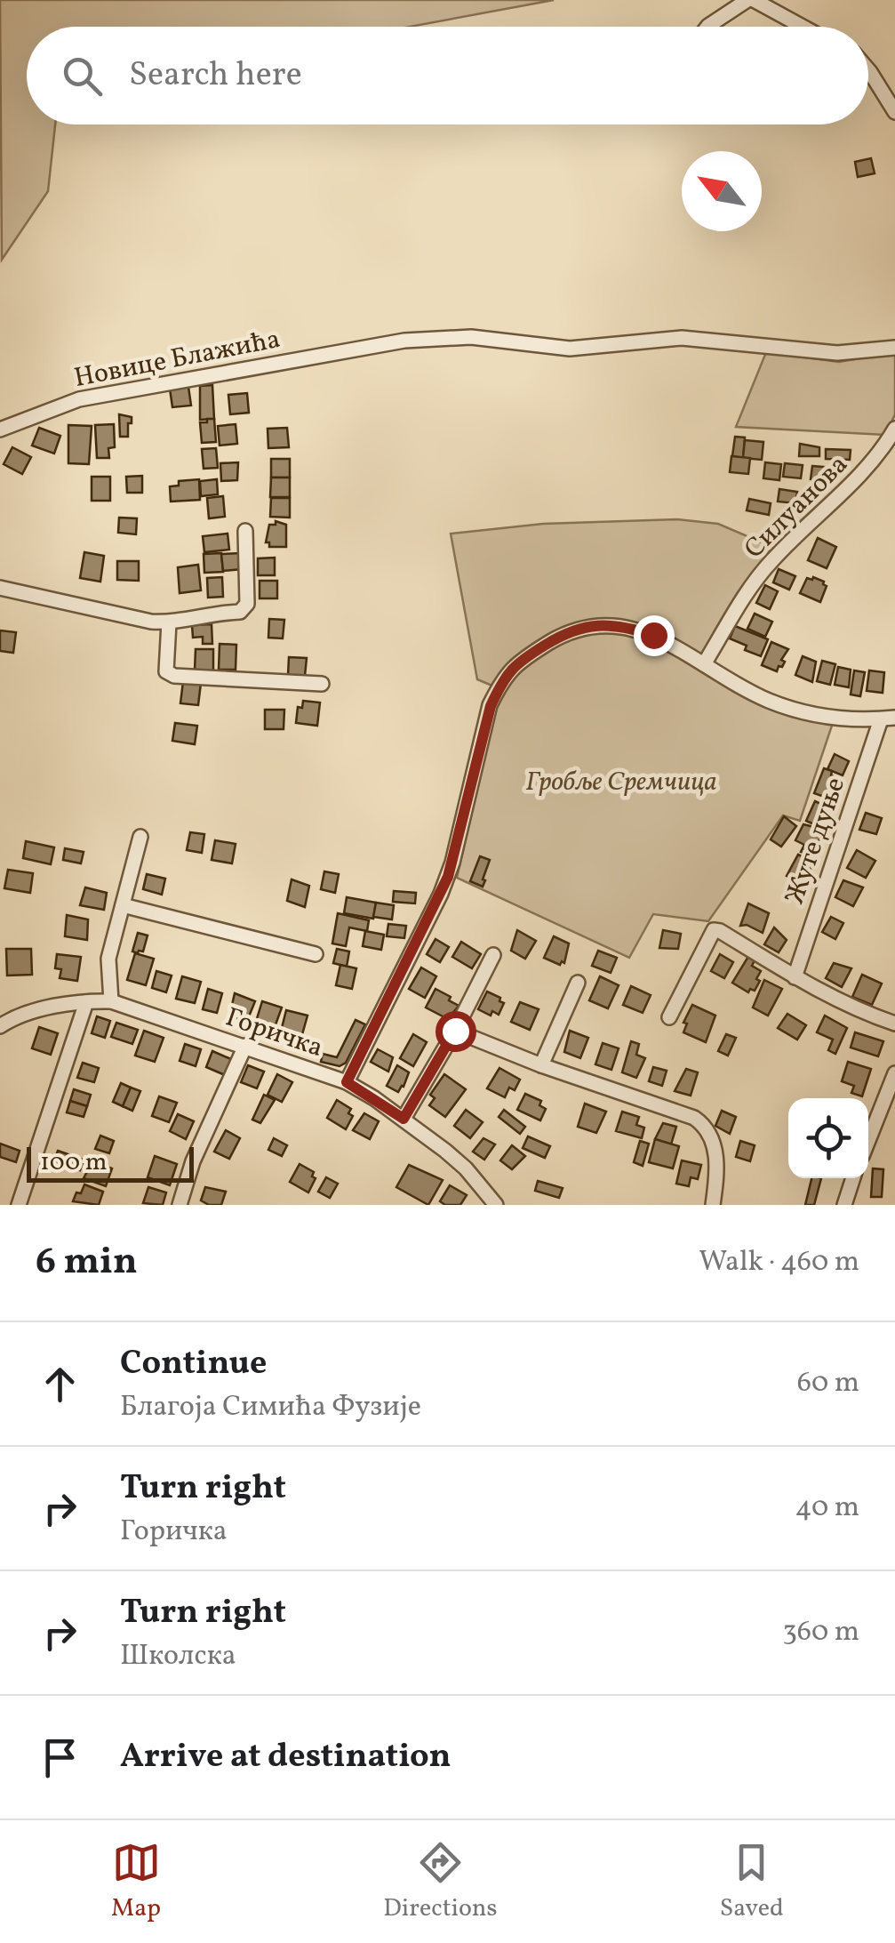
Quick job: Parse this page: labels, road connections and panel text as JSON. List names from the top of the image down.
{
  "streets": {
    "street": [
      "Новице Блажића",
      "Силуанова",
      "Жуте дуње",
      "Горичка"
    ]
  },
  "parks": ["Гробље Сремчица"],
  "scale_bar": "100 m",
  "north": "top left",
  "page": {
    "search": "Search here",
    "scale": "100 m",
    "heading": ["6 min", "Walk · 460 m"],
    "list": [
      ["Continue", "Благоја Симића Фузије", "60 m"],
      ["Turn right", "Горичка", "40 m"],
      ["Turn right", "Школска", "360 m"],
      "Arrive at destination"
    ],
    "nav": ["Map", "Directions", "Saved"]
  }
}
